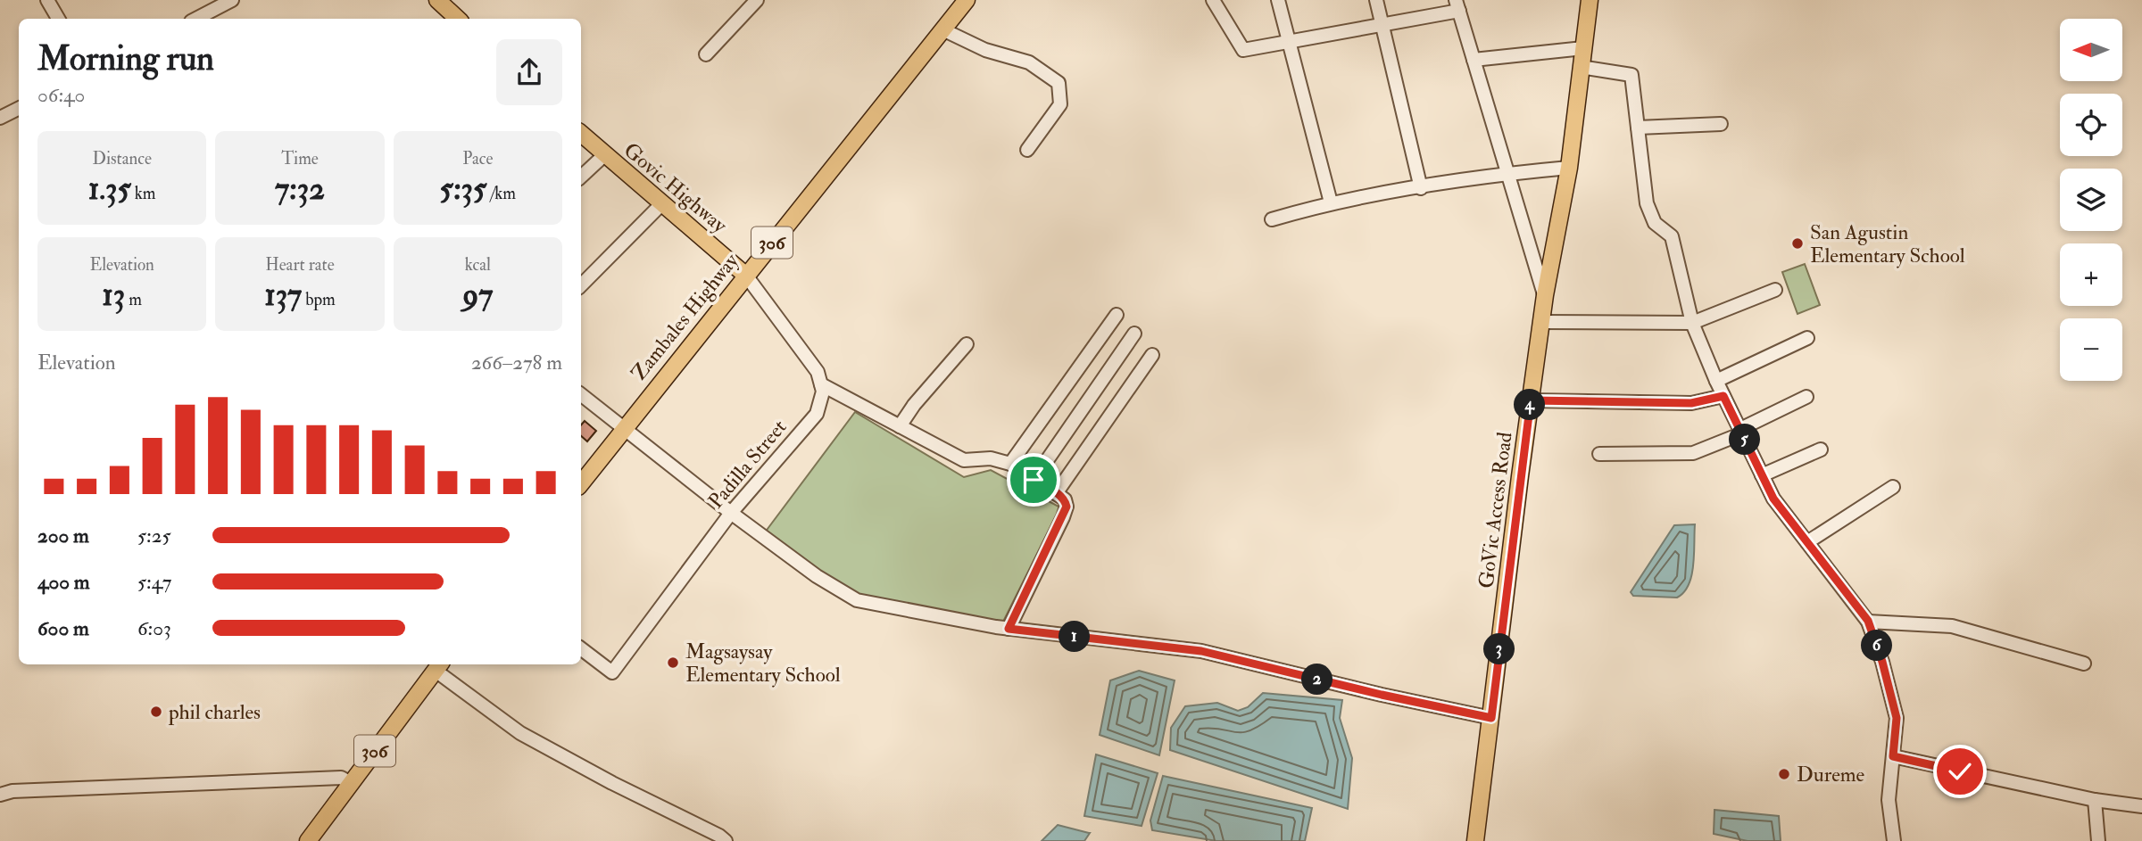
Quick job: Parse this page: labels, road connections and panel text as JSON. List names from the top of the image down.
{
  "streets": {
    "main road": [
      "Govic Highway",
      "306",
      "Zambales Highway",
      "GoVic Access Road"
    ],
    "street": ["Padilla Street"]
  },
  "crossings": [
    ["Govic Highway", "Zambales Highway"]
  ],
  "places": [
    "San Agustin Elementary School",
    "Magsaysay Elementary School",
    "phil charles",
    "Dureme"
  ],
  "north": "left",
  "page": {
    "map_buttons": ["+", "−"],
    "heading": ["Morning run", "06:40"],
    "stats": [
      ["Distance", "1.35 km"],
      ["Time", "7:32"],
      ["Pace", "5:35 /km"],
      ["Elevation", "13 m"],
      ["Heart rate", "137 bpm"],
      ["kcal", "97"]
    ],
    "chart": ["Elevation", "266–278 m"],
    "pins": [
      "4",
      "5",
      "1",
      "6",
      "3",
      "2"
    ],
    "list": [
      {
        "name": "200 m",
        "note": "5:25"
      },
      {
        "name": "400 m",
        "note": "5:47"
      },
      {
        "name": "600 m",
        "note": "6:03"
      }
    ]
  }
}
